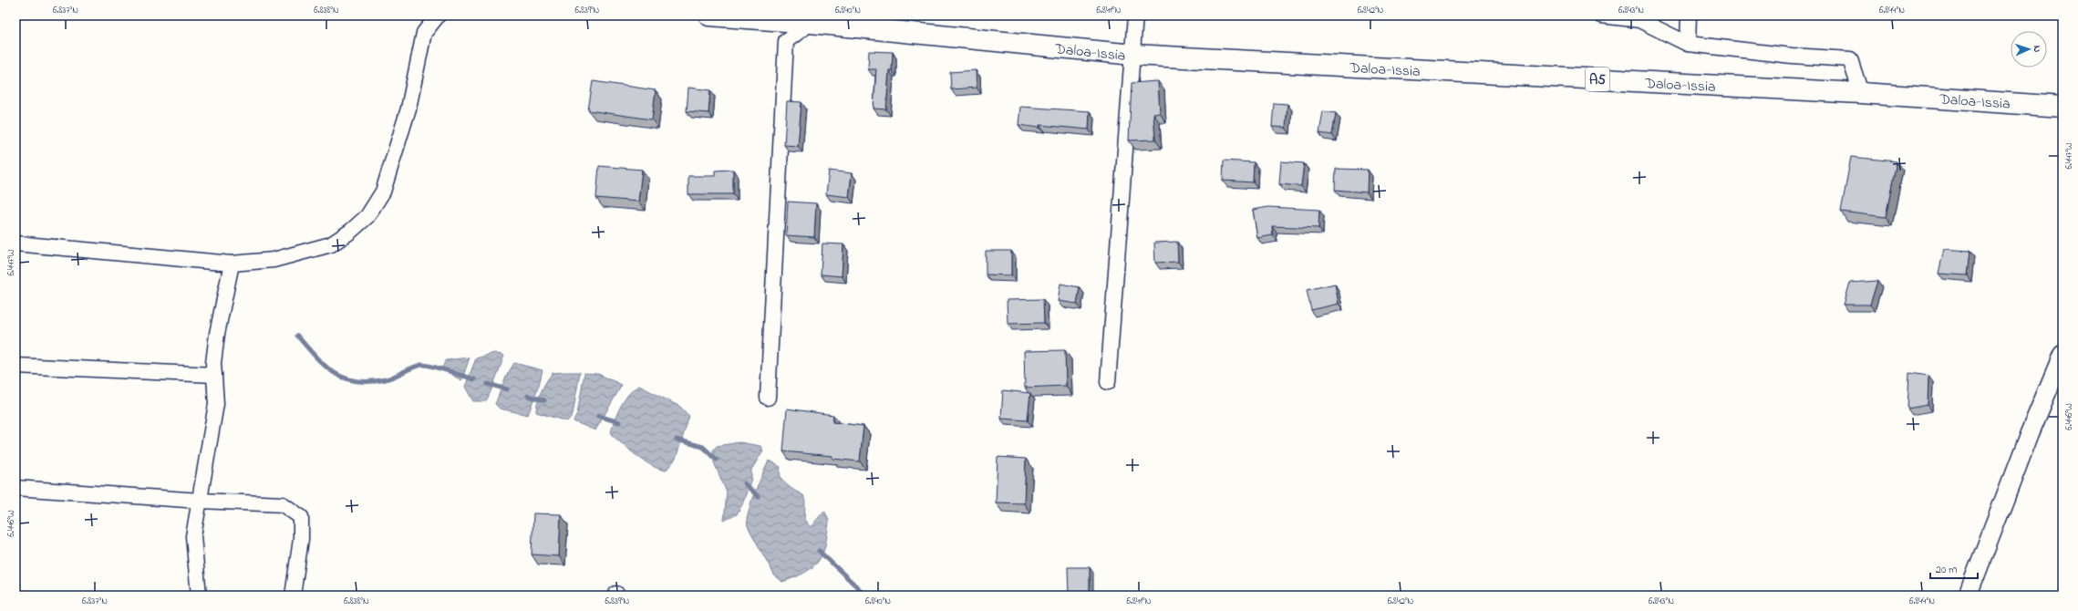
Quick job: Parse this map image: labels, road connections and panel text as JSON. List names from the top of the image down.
{
  "streets": {
    "main road": ["Daloa-Issia", "A5"]
  },
  "scale_bar": "20 m",
  "north": "right",
  "coordinates": [
    "6.837°N",
    "6.838°N",
    "6.839°N",
    "6.840°N",
    "6.841°N",
    "6.842°N",
    "6.843°N",
    "6.844°N",
    "6.447°W",
    "6.446°W"
  ]
}
